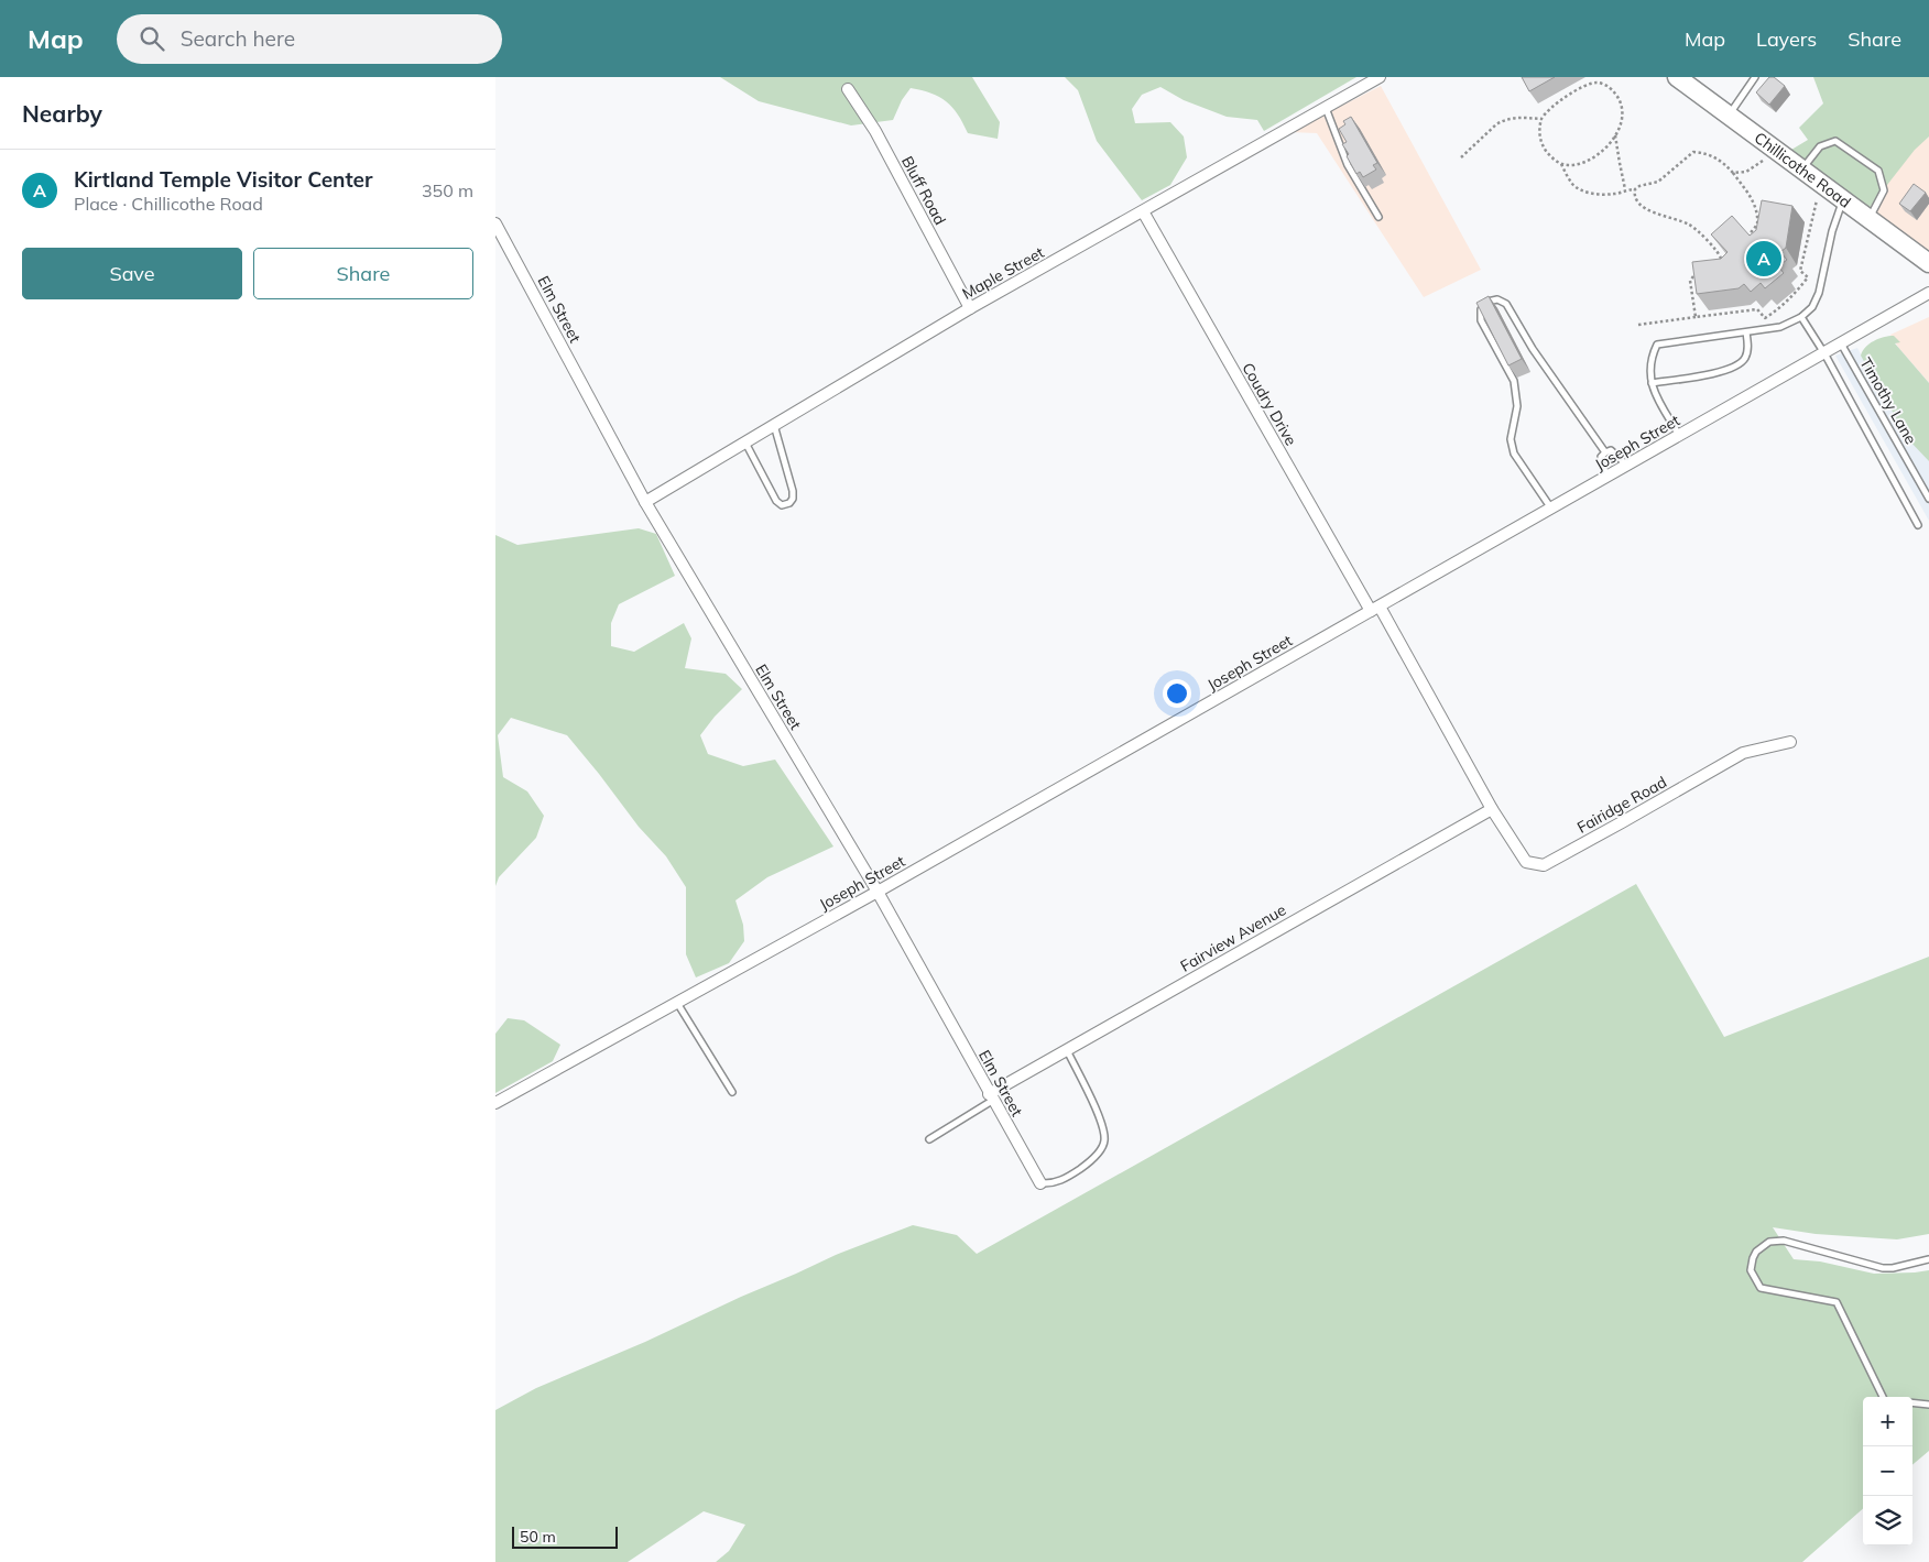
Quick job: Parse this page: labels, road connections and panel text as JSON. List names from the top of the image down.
{
  "streets": {
    "main road": ["Chillicothe Road"],
    "street": [
      "Bluff Road",
      "Maple Street",
      "Elm Street",
      "Coudry Drive",
      "Joseph Street",
      "Fairidge Road",
      "Fairview Avenue"
    ],
    "lane": ["Timothy Lane"]
  },
  "crossings": [
    ["Bluff Road", "Maple Street"],
    ["Maple Street", "Elm Street"],
    ["Maple Street", "Coudry Drive"],
    ["Elm Street", "Joseph Street"],
    ["Elm Street", "Fairview Avenue"],
    ["Timothy Lane", "Joseph Street"],
    ["Coudry Drive", "Joseph Street"],
    ["Coudry Drive", "Fairidge Road"],
    ["Coudry Drive", "Fairview Avenue"],
    ["Fairidge Road", "Fairview Avenue"]
  ],
  "scale_bar": "50 m",
  "page": {
    "header": "Map",
    "search": "Search here",
    "nav": ["Map", "Layers", "Share"],
    "heading": "Nearby",
    "list": [
      {
        "mark": "A",
        "name": "Kirtland Temple Visitor Center",
        "note": "Place · Chillicothe Road",
        "value": "350 m"
      }
    ],
    "buttons": ["Save", "Share"],
    "pins": "A",
    "map_buttons": ["+", "−"],
    "scale": "50 m"
  }
}
